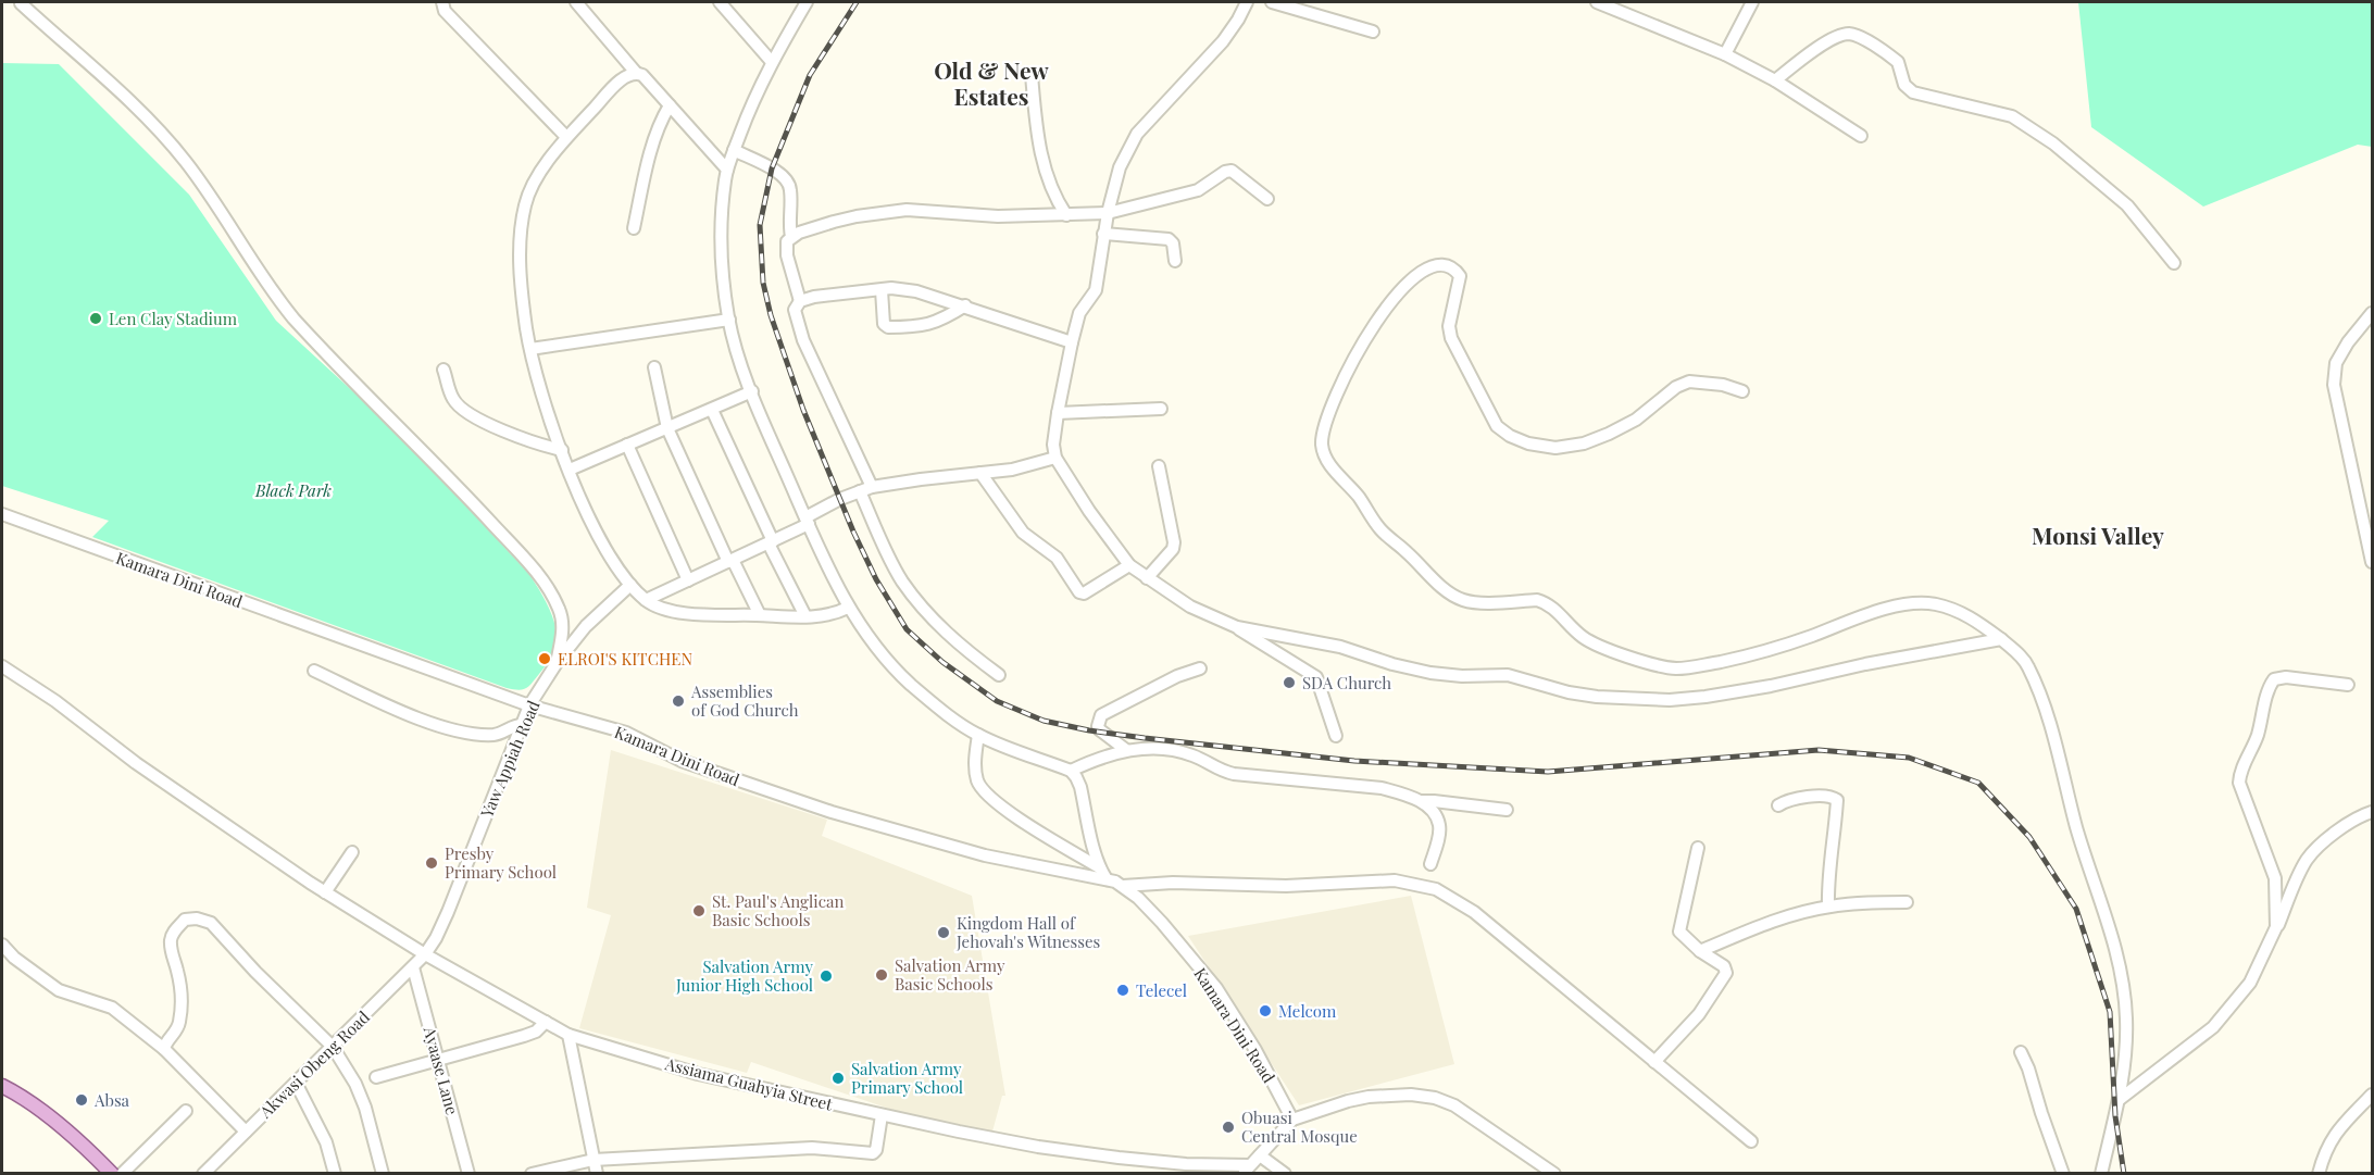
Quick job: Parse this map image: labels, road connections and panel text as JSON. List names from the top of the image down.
{
  "streets": {
    "street": [
      "Kamara Dini Road",
      "Yaw Appiah Road",
      "Akwasi Obeng Road",
      "Ayaase Lane",
      "Assiama Guahyia Street"
    ]
  },
  "crossings": [
    ["Kamara Dini Road", "Yaw Appiah Road"],
    ["Yaw Appiah Road", "Akwasi Obeng Road"],
    ["Yaw Appiah Road", "Assiama Guahyia Street"],
    ["Akwasi Obeng Road", "Ayaase Lane"],
    ["Akwasi Obeng Road", "Assiama Guahyia Street"]
  ],
  "districts": ["Old & New Estates", "Monsi Valley"],
  "parks": ["Black Park"],
  "places": [
    "Len Clay Stadium",
    "ELROI'S KITCHEN",
    "SDA Church",
    "Assemblies of God Church",
    "Presby Primary School",
    "St. Paul's Anglican Basic Schools",
    "Kingdom Hall of Jehovah's Witnesses",
    "Salvation Army Basic Schools",
    "Salvation Army Junior High School",
    "Telecel",
    "Melcom",
    "Salvation Army Primary School",
    "Absa",
    "Obuasi Central Mosque"
  ]
}
